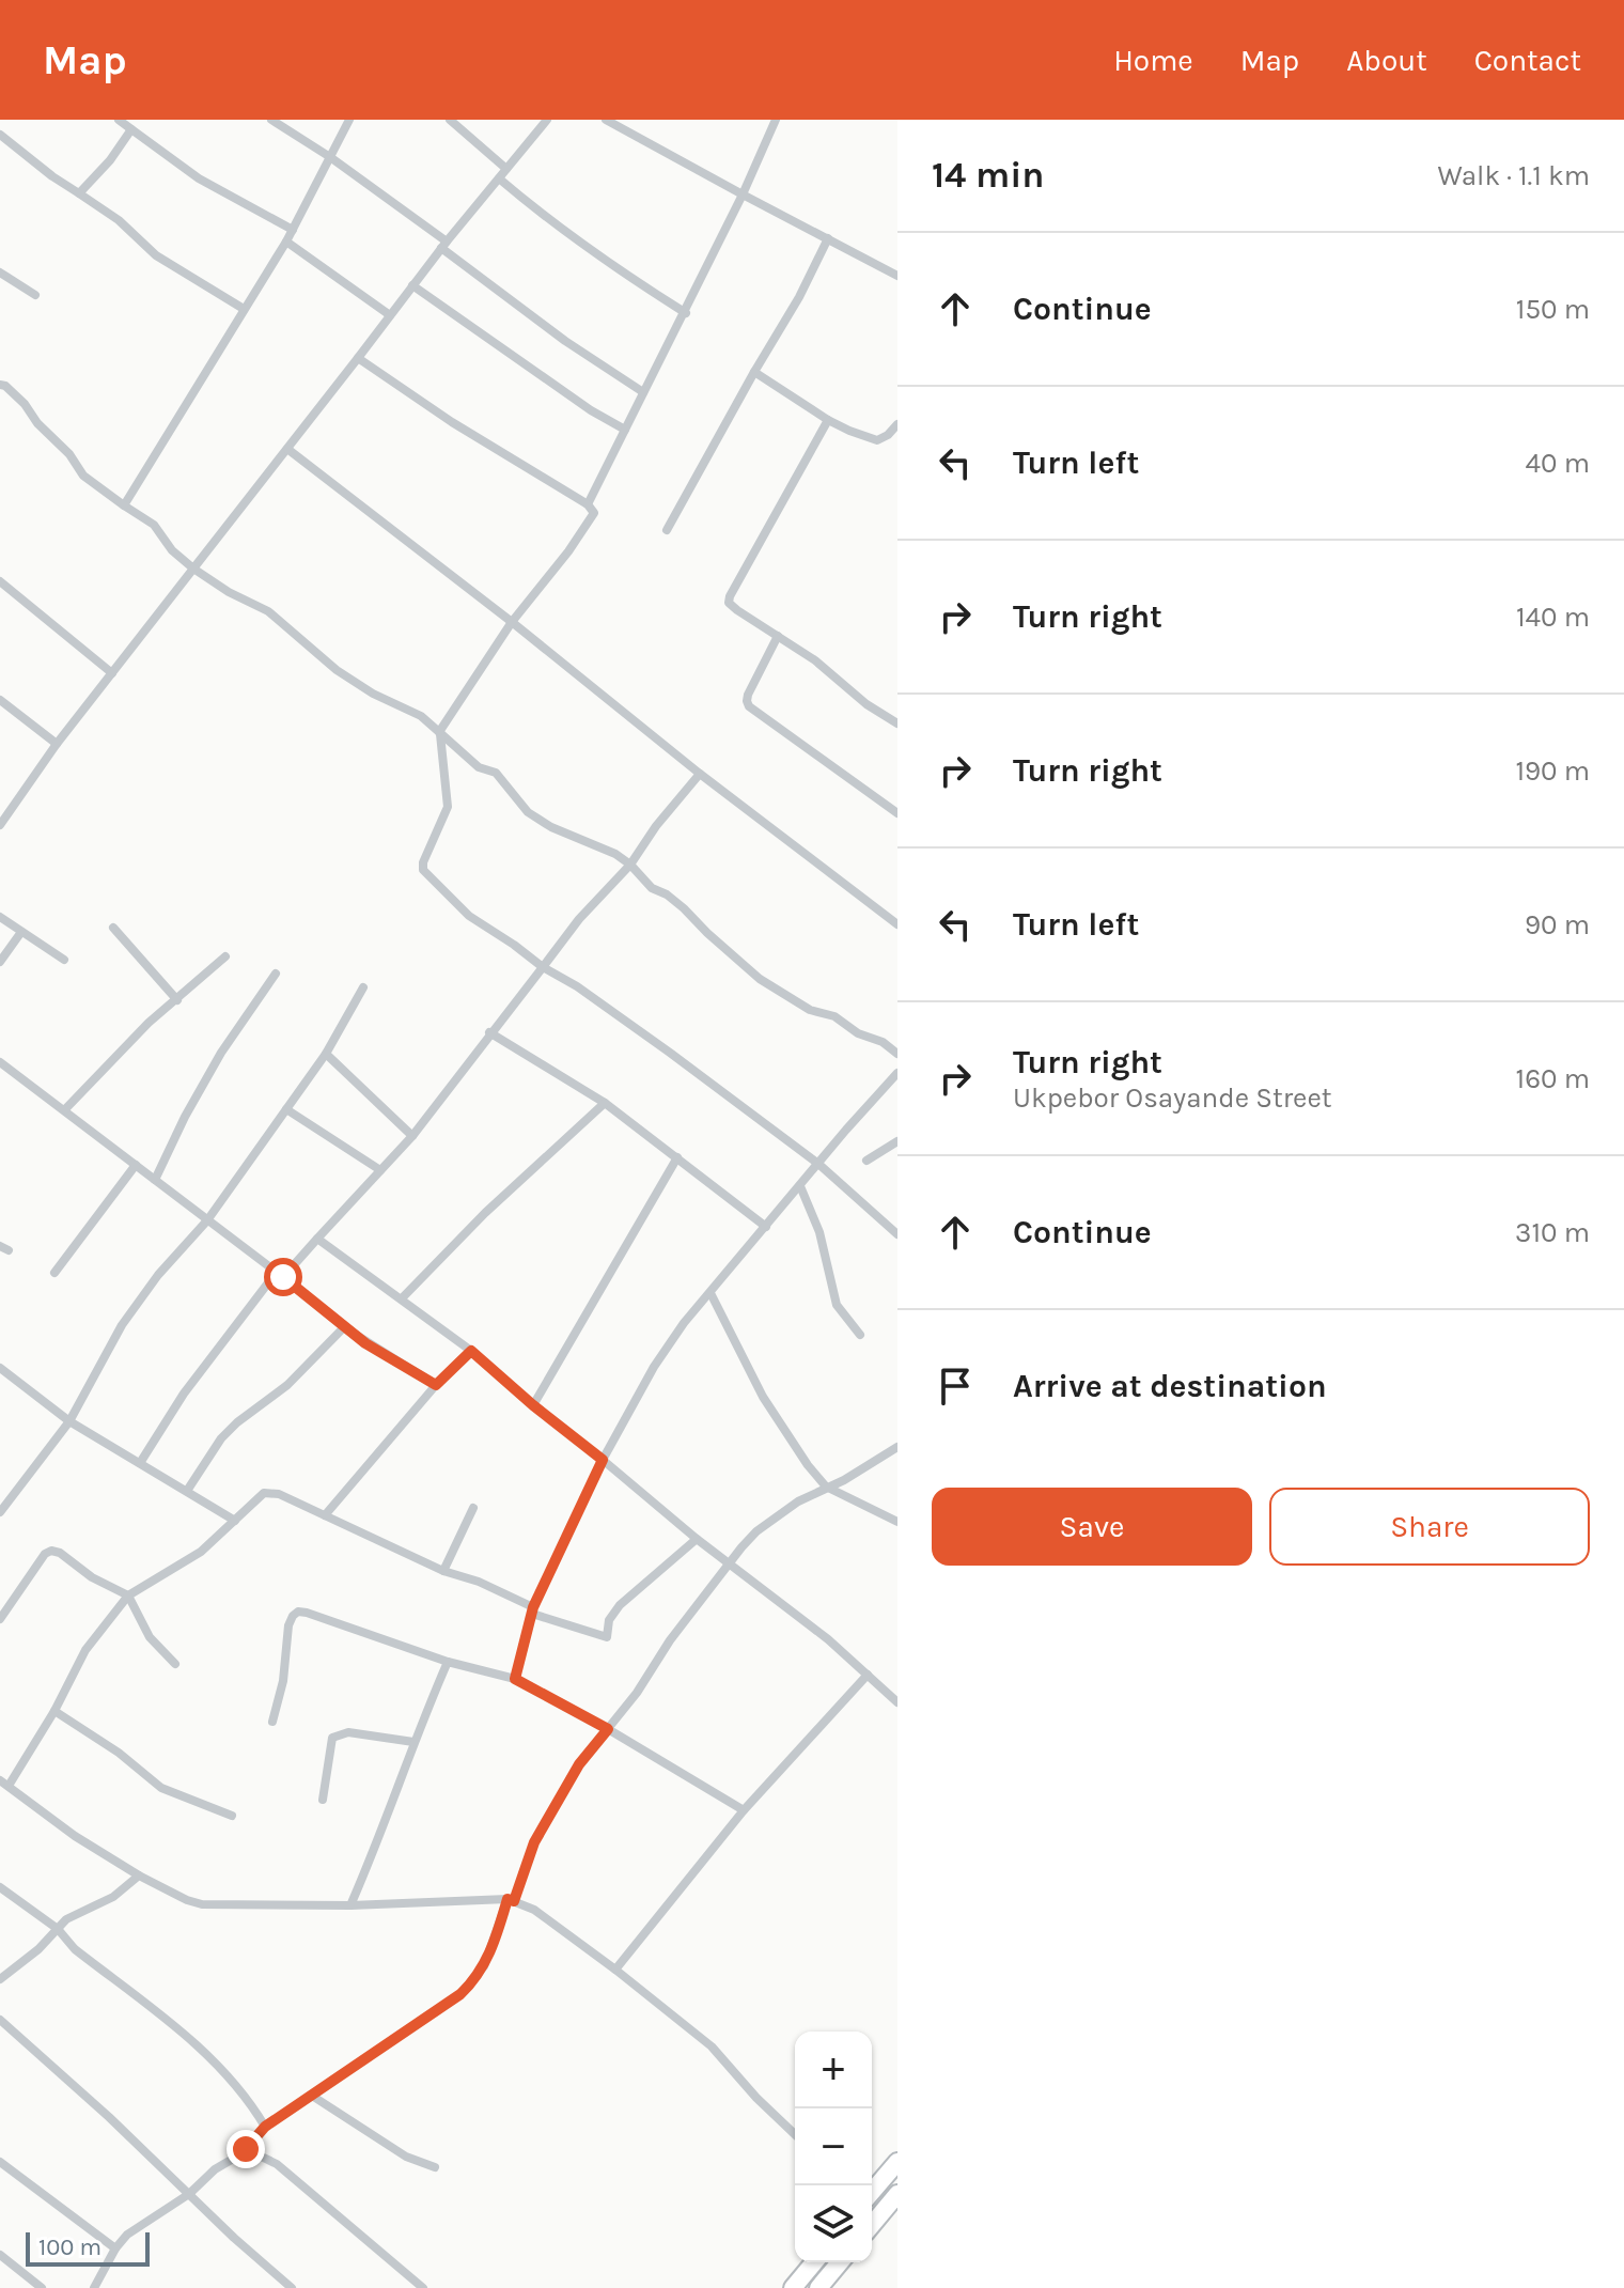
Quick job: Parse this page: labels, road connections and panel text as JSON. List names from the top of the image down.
{
  "scale_bar": "100 m",
  "page": {
    "header": "Map",
    "nav": [
      "Home",
      "Map",
      "About",
      "Contact"
    ],
    "heading": ["14 min", "Walk · 1.1 km"],
    "list": [
      ["Continue", "150 m"],
      ["Turn left", "40 m"],
      ["Turn right", "140 m"],
      ["Turn right", "190 m"],
      ["Turn left", "90 m"],
      ["Turn right", "Ukpebor Osayande Street", "160 m"],
      ["Continue", "310 m"],
      "Arrive at destination"
    ],
    "buttons": ["Save", "Share"],
    "map_buttons": ["+", "−"],
    "scale": "100 m"
  }
}
